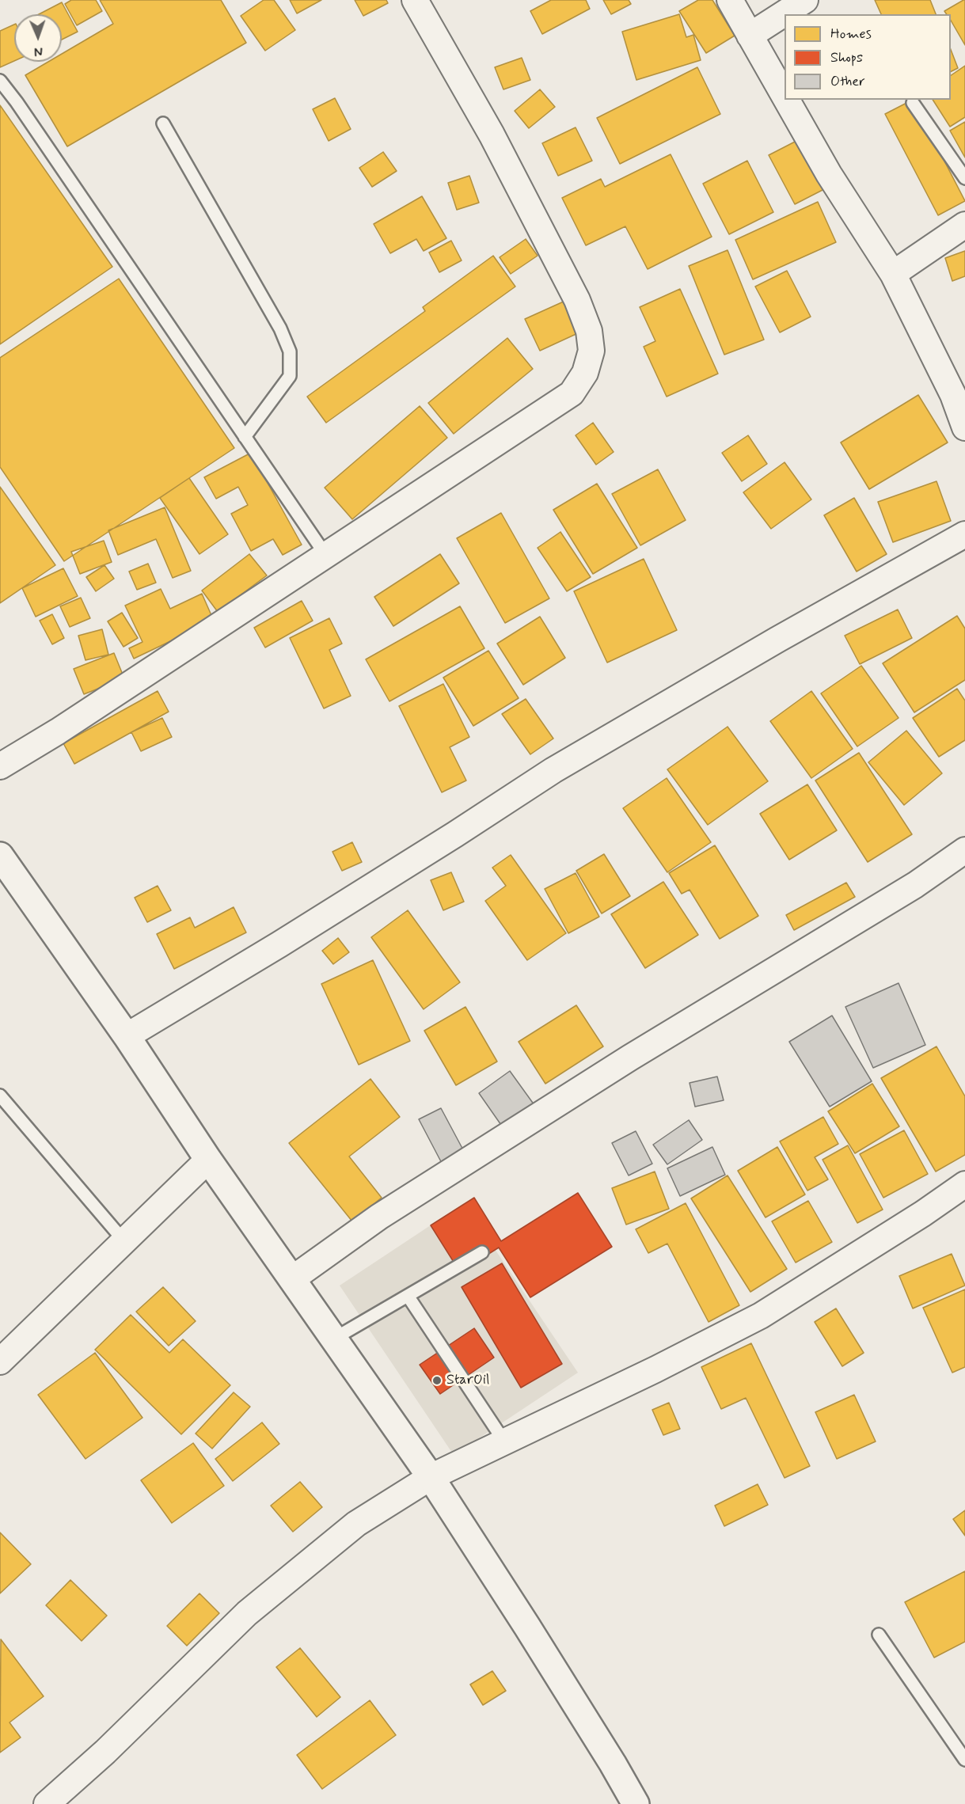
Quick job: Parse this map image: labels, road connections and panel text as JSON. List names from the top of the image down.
{
  "places": ["StarOil"],
  "legend": ["Homes", "Shops", "Other"],
  "north": "bottom"
}
